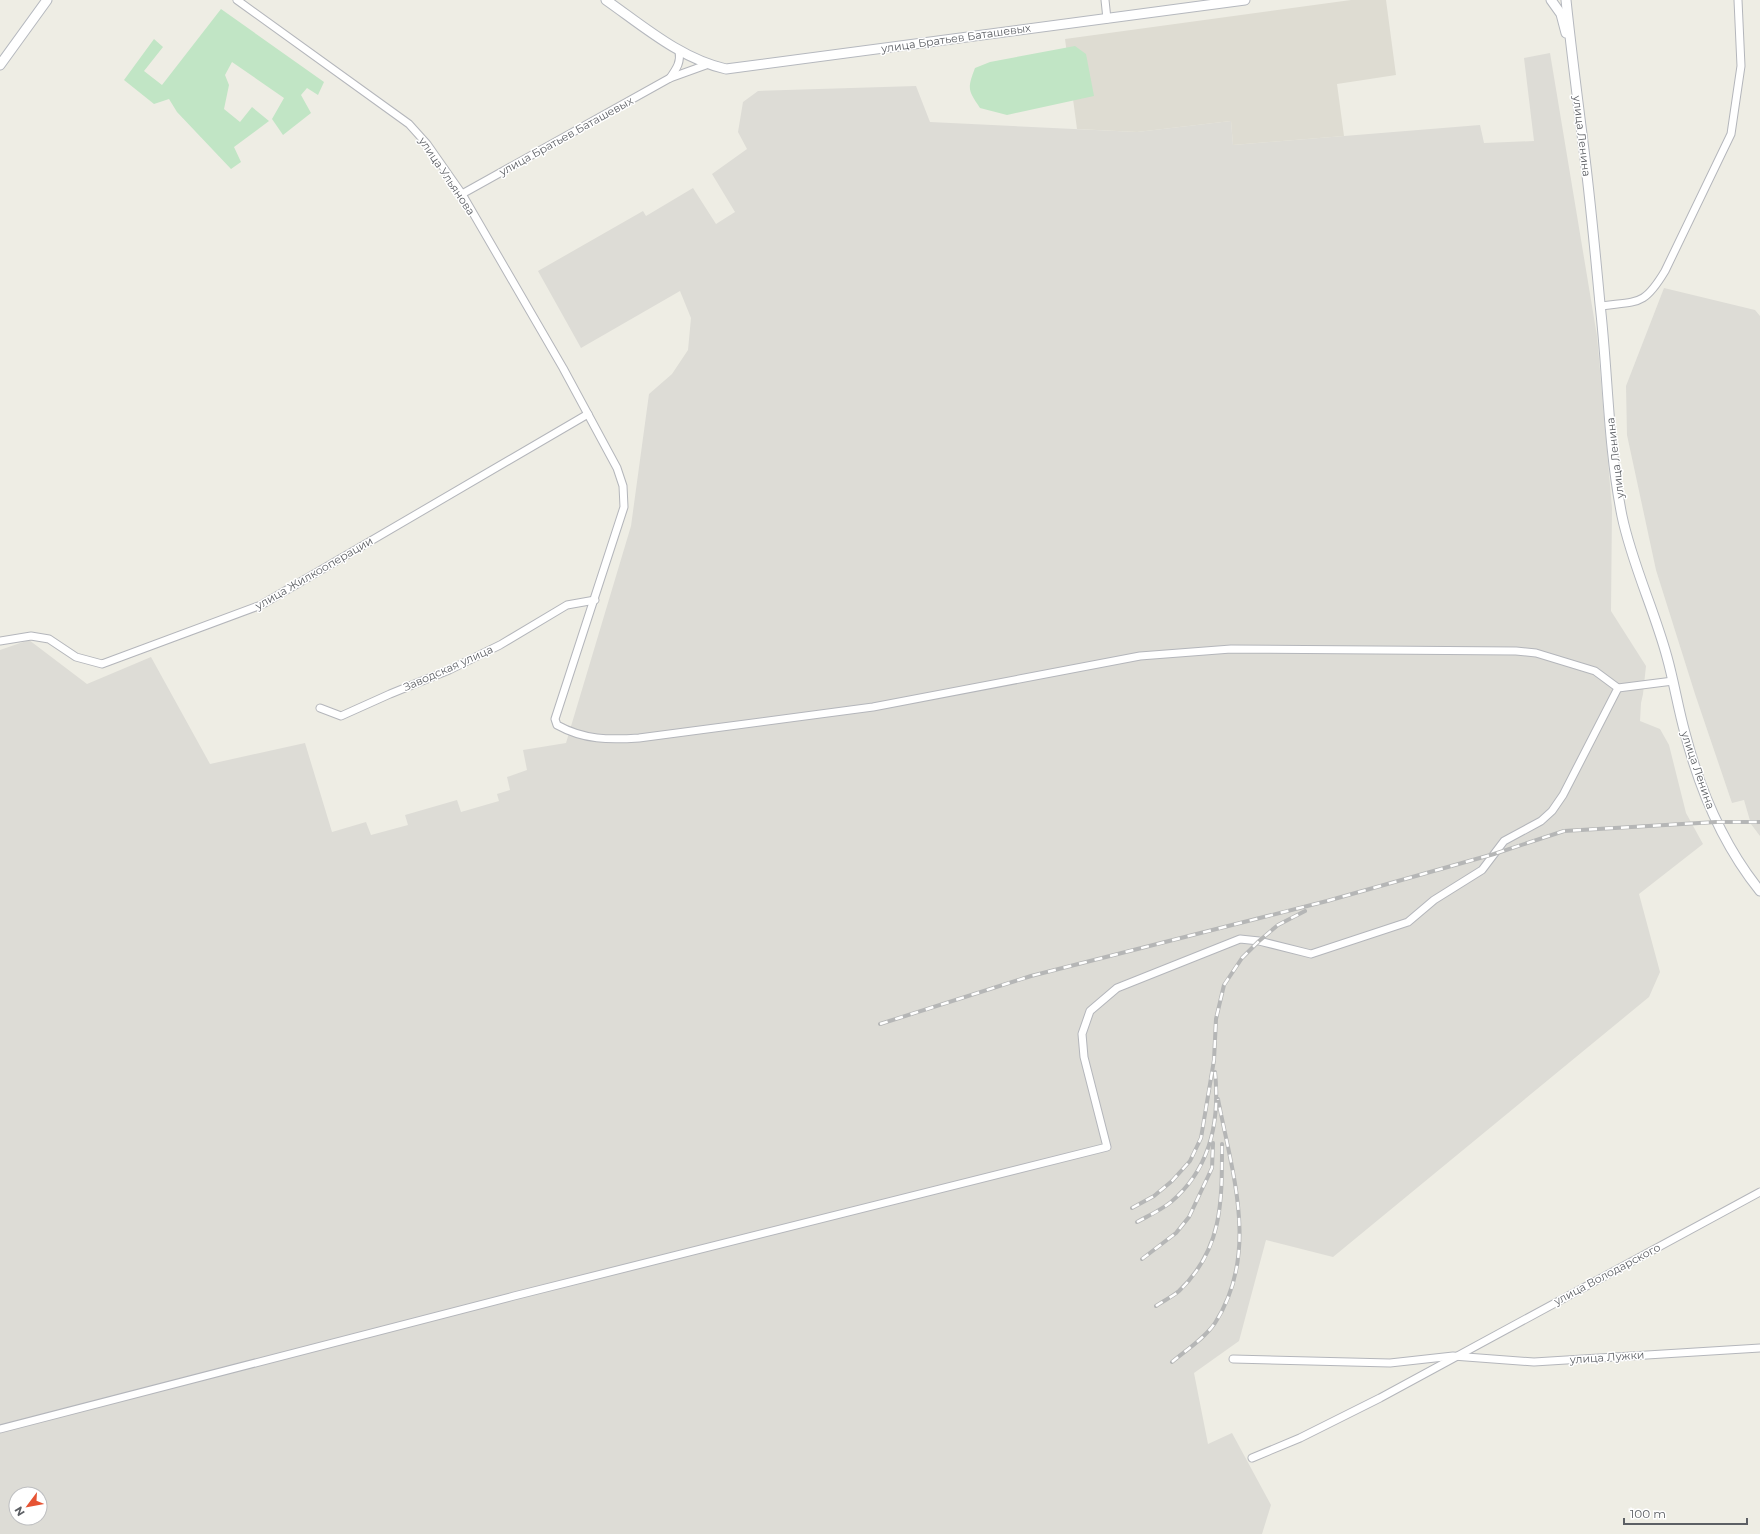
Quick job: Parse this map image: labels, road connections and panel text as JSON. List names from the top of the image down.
{
  "streets": {
    "street": [
      "улица Братьев Баташевых",
      "улица Ленина",
      "улица Ульянова",
      "улица Жилкооперации",
      "Заводская улица",
      "улица Володарского",
      "улица Лужки"
    ]
  },
  "crossings": [
    ["улица Братьев Баташевых", "улица Ульянова"],
    ["улица Ульянова", "улица Жилкооперации"],
    ["улица Ульянова", "Заводская улица"],
    ["улица Володарского", "улица Лужки"]
  ],
  "scale_bar": "100 m",
  "north": "bottom left"
}
